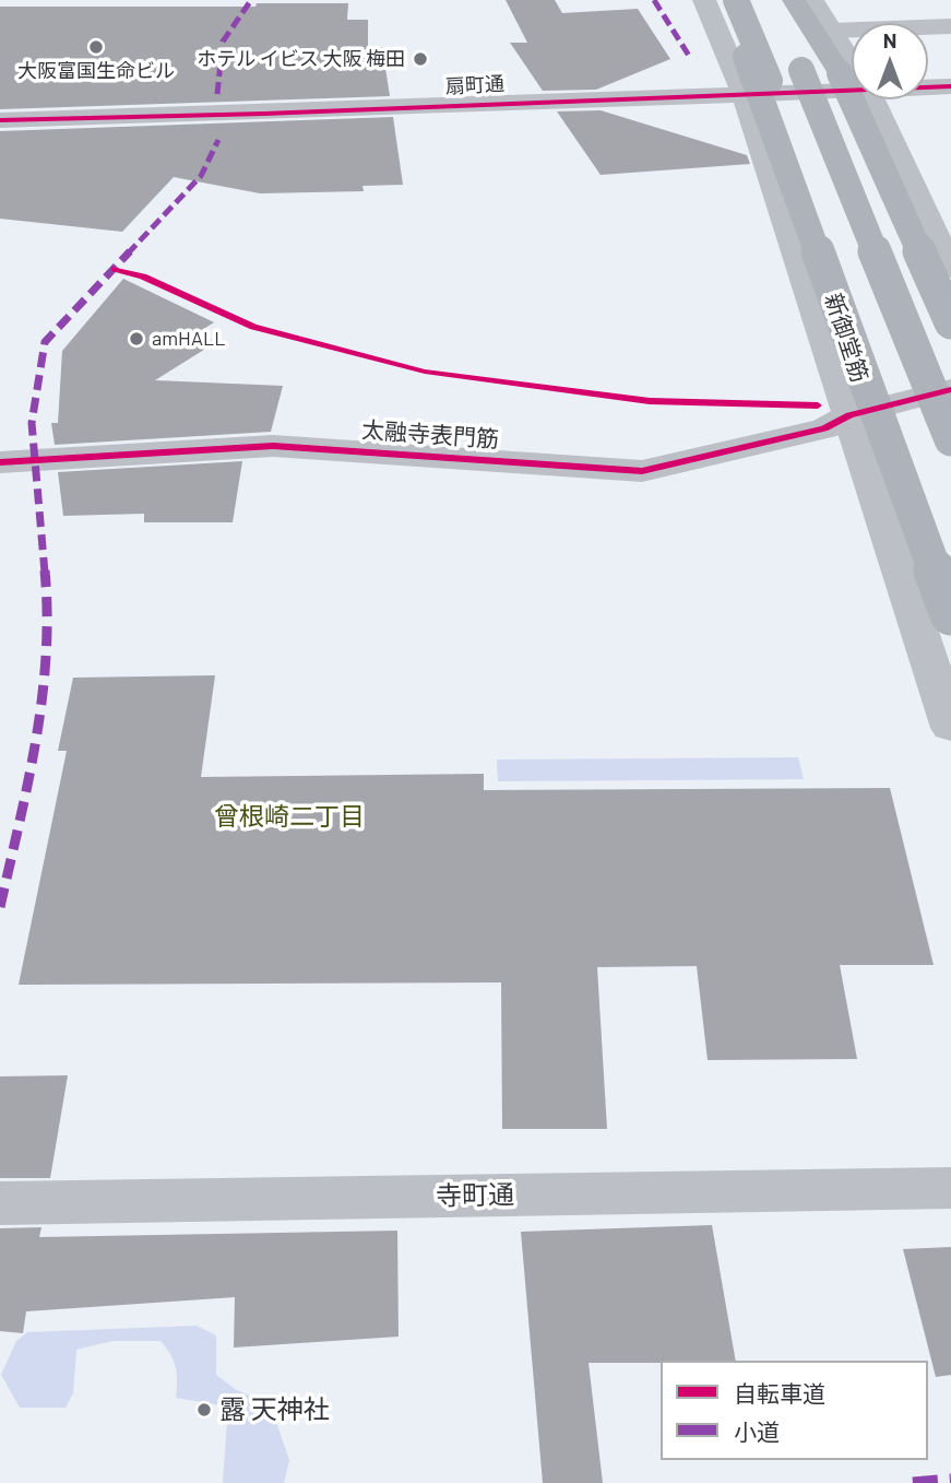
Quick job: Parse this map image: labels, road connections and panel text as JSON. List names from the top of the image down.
{
  "streets": {
    "street": [
      "扇町通",
      "新御堂筋",
      "太融寺表門筋",
      "寺町通"
    ]
  },
  "crossings": [
    ["扇町通", "新御堂筋"],
    ["新御堂筋", "太融寺表門筋"]
  ],
  "districts": ["曾根崎二丁目"],
  "places": [
    "大阪富国生命ビル",
    "ホテル イビス 大阪 梅田",
    "amHALL",
    "露 天神社"
  ],
  "legend": ["自転車道", "小道"],
  "north": "top"
}
